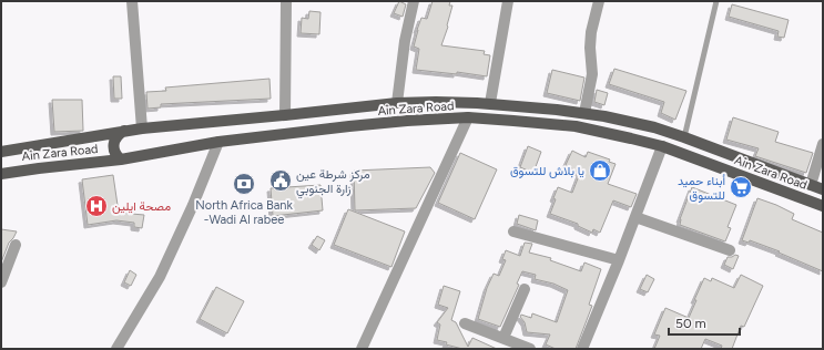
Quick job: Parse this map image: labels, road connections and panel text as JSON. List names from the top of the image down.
{
  "streets": {
    "main road": ["Ain Zara Road"]
  },
  "places": {
    "shop": ["يا بلاش للتسوق"],
    "public building": ["مركز شرطة عين زارة الجنوبي"],
    "bank": ["North Africa Bank -Wadi Al rabee"],
    "supermarket": ["أبناء حميد للتسوق"],
    "hospital": ["مصحة ايلين"]
  },
  "scale_bar": "50 m"
}
